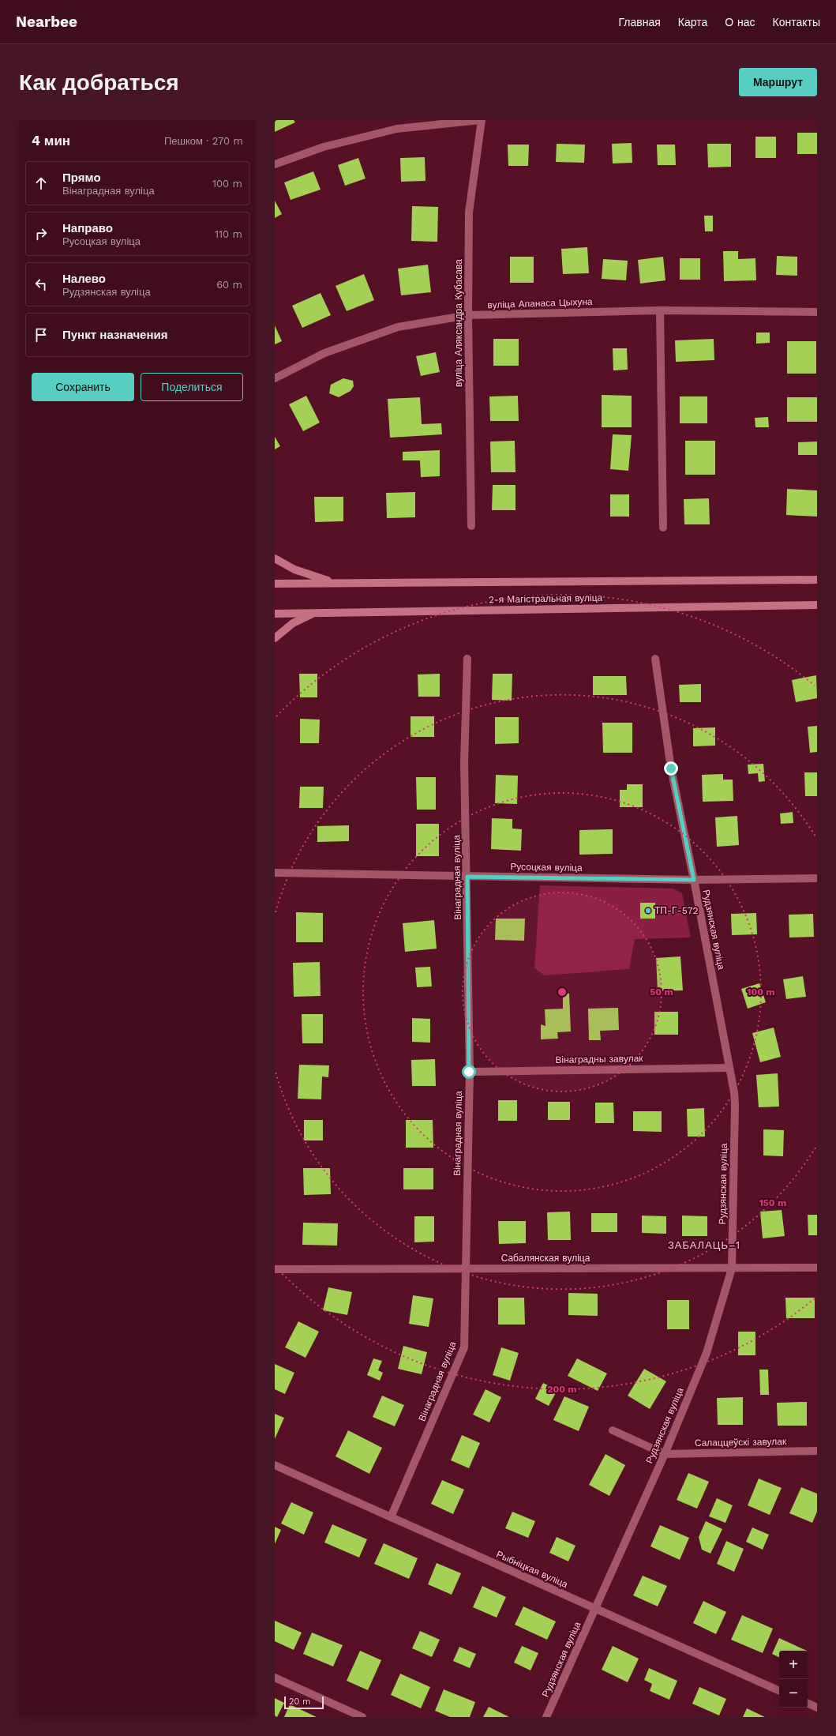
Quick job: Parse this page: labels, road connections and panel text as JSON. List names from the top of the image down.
{
  "streets": {
    "main road": ["2-я Магістральная вуліца"],
    "street": [
      "вуліца Апанаса Цыхуна",
      "вуліца Аляксандра Кубасава",
      "Русоцкая вуліца",
      "Вінаградная вуліца",
      "Рудзянская вуліца",
      "Вінаградны завулак",
      "Сабалянская вуліца",
      "Салаццеўскі завулак",
      "Рыбніцкая вуліца"
    ]
  },
  "crossings": [
    ["вуліца Апанаса Цыхуна", "вуліца Аляксандра Кубасава"],
    ["Русоцкая вуліца", "Вінаградная вуліца"],
    ["Русоцкая вуліца", "Рудзянская вуліца"],
    ["Вінаградная вуліца", "Вінаградны завулак"],
    ["Вінаградная вуліца", "Сабалянская вуліца"],
    ["Вінаградная вуліца", "Рыбніцкая вуліца"],
    ["Рудзянская вуліца", "Вінаградны завулак"],
    ["Рудзянская вуліца", "Сабалянская вуліца"],
    ["Рудзянская вуліца", "Салаццеўскі завулак"],
    ["Рудзянская вуліца", "Рыбніцкая вуліца"]
  ],
  "districts": ["ЗАБАЛАЦЬ–1"],
  "places": ["ТП-Г-572"],
  "scale_bar": "20 m",
  "page": {
    "header": "Nearbee",
    "nav": [
      "Главная",
      "Карта",
      "О нас",
      "Контакты"
    ],
    "buttons": [
      "Маршрут",
      ["Сохранить", "Поделиться"]
    ],
    "title": "Как добраться",
    "heading": ["4 мин", "Пешком · 270 m"],
    "list": [
      ["Прямо", "Вінаградная вуліца", "100 m"],
      ["Направо", "Русоцкая вуліца", "110 m"],
      ["Налево", "Рудзянская вуліца", "60 m"],
      "Пункт назначения"
    ],
    "map_buttons": ["+", "−"],
    "scale": "20 m"
  },
  "rings": [
    "50 m",
    "100 m",
    "150 m",
    "200 m"
  ]
}
